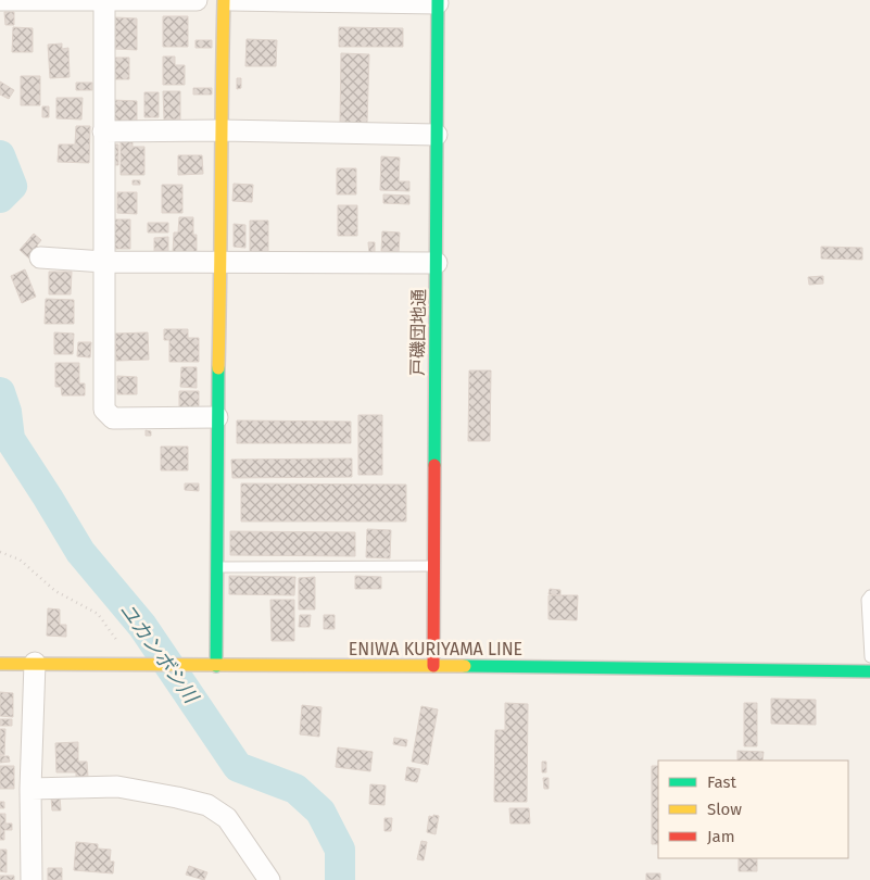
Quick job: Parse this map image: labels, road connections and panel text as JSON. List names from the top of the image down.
{
  "streets": {
    "street": ["戸磯団地通", "ENIWA KURIYAMA LINE"]
  },
  "crossings": [
    ["戸磯団地通", "ENIWA KURIYAMA LINE"]
  ],
  "water": ["ユカンボシ川"],
  "legend": ["Fast", "Slow", "Jam"]
}
